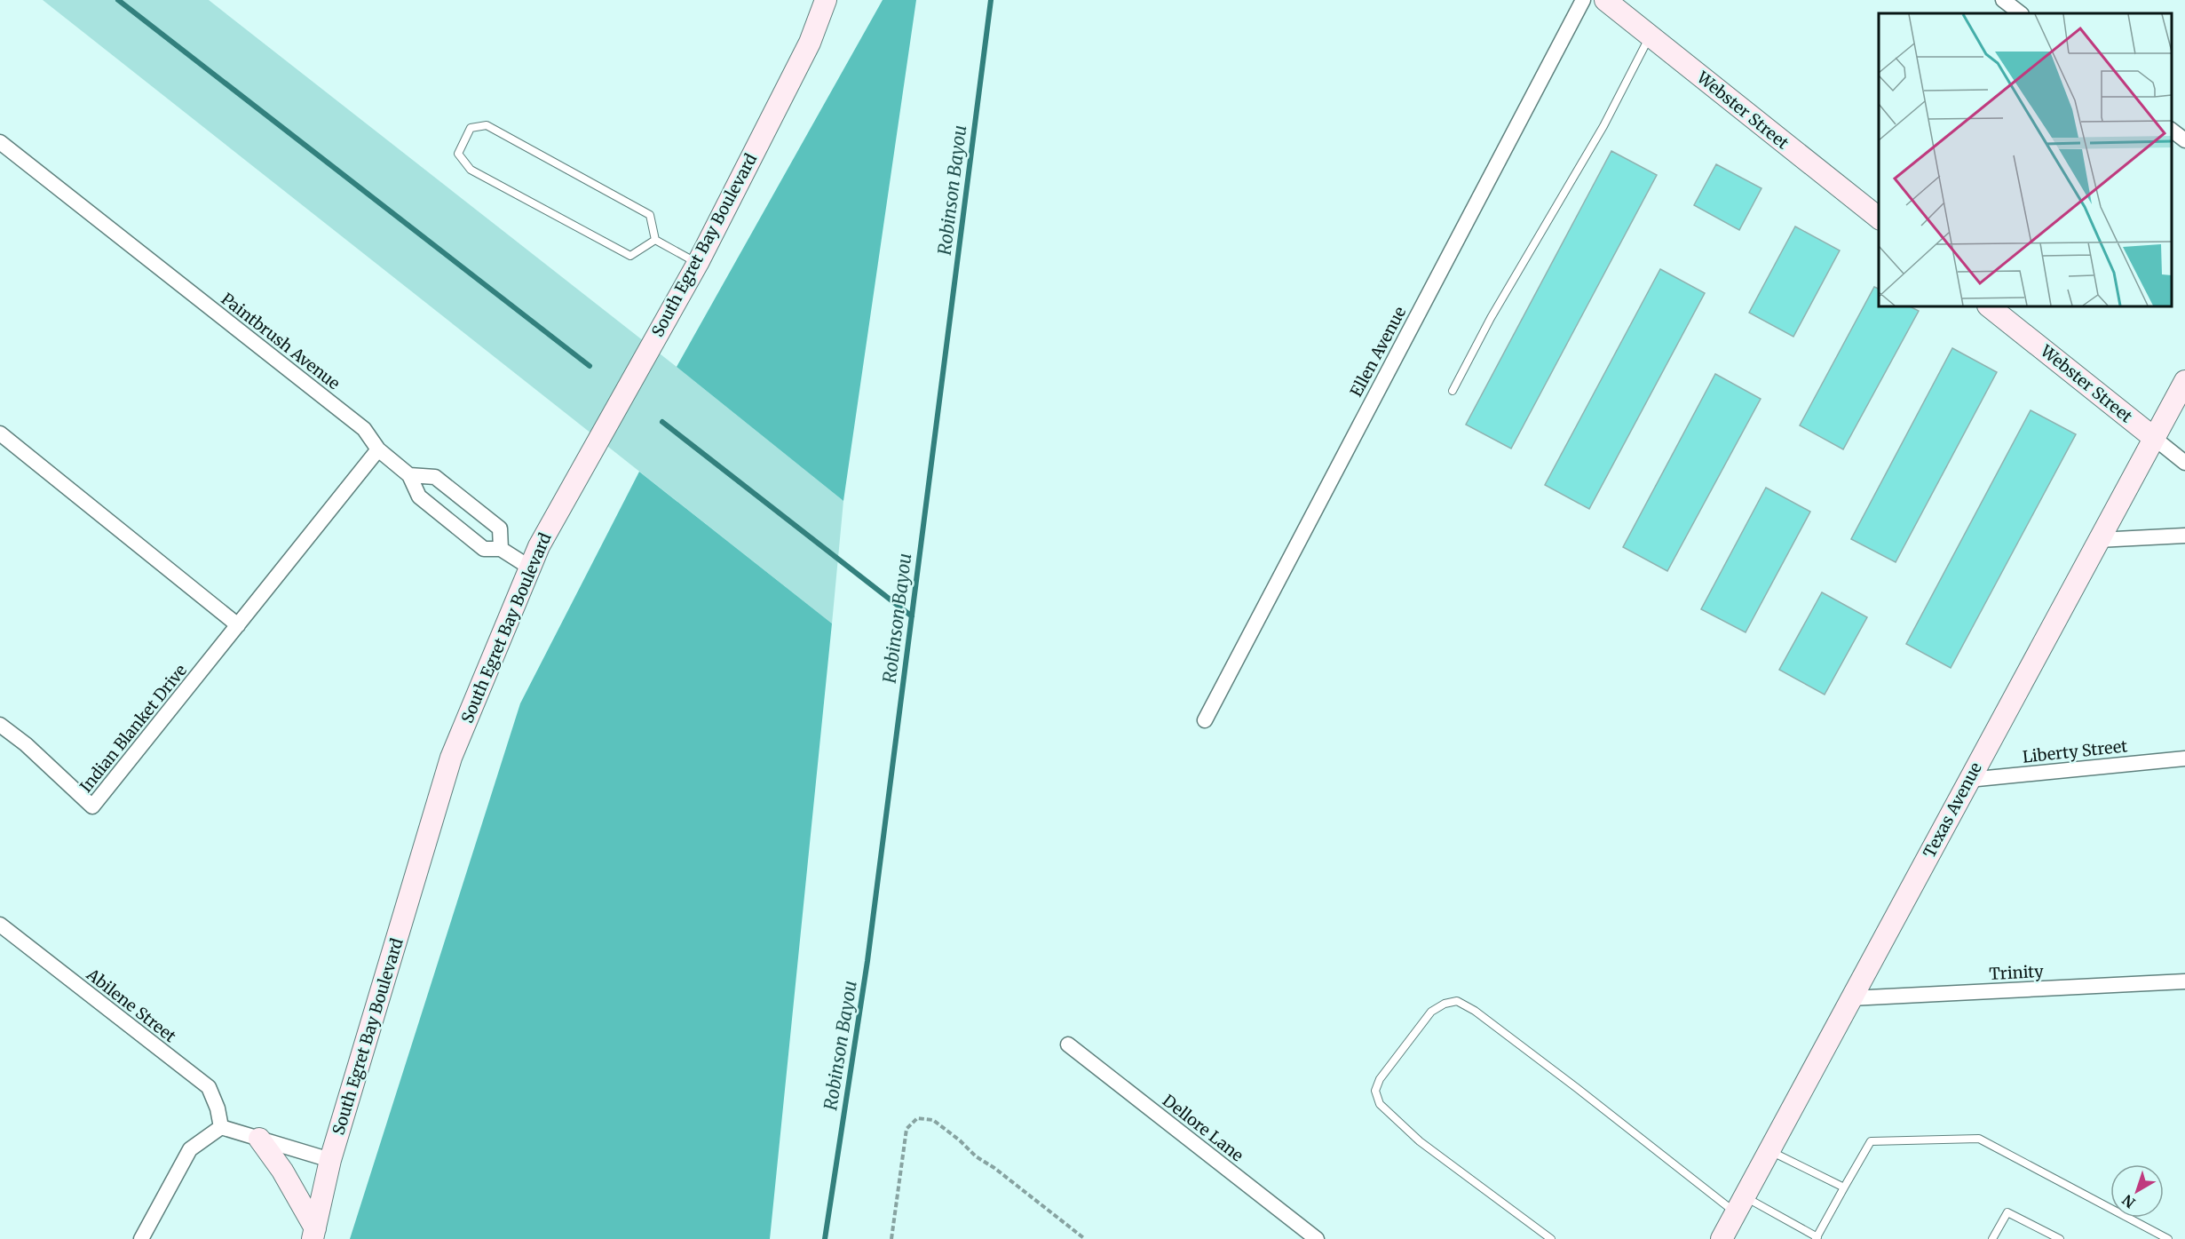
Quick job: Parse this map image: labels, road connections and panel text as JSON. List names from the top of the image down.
{
  "streets": {
    "street": [
      "Webster Street",
      "South Egret Bay Boulevard",
      "Paintbrush Avenue",
      "Ellen Avenue",
      "Indian Blanket Drive",
      "Liberty Street",
      "Texas Avenue",
      "Trinity",
      "Abilene Street",
      "Dellore Lane"
    ]
  },
  "crossings": [
    ["Webster Street", "Texas Avenue"],
    ["South Egret Bay Boulevard", "Paintbrush Avenue"],
    ["Paintbrush Avenue", "Indian Blanket Drive"],
    ["Liberty Street", "Texas Avenue"],
    ["Texas Avenue", "Trinity"]
  ],
  "water": ["Robinson Bayou"],
  "north": "bottom left"
}
